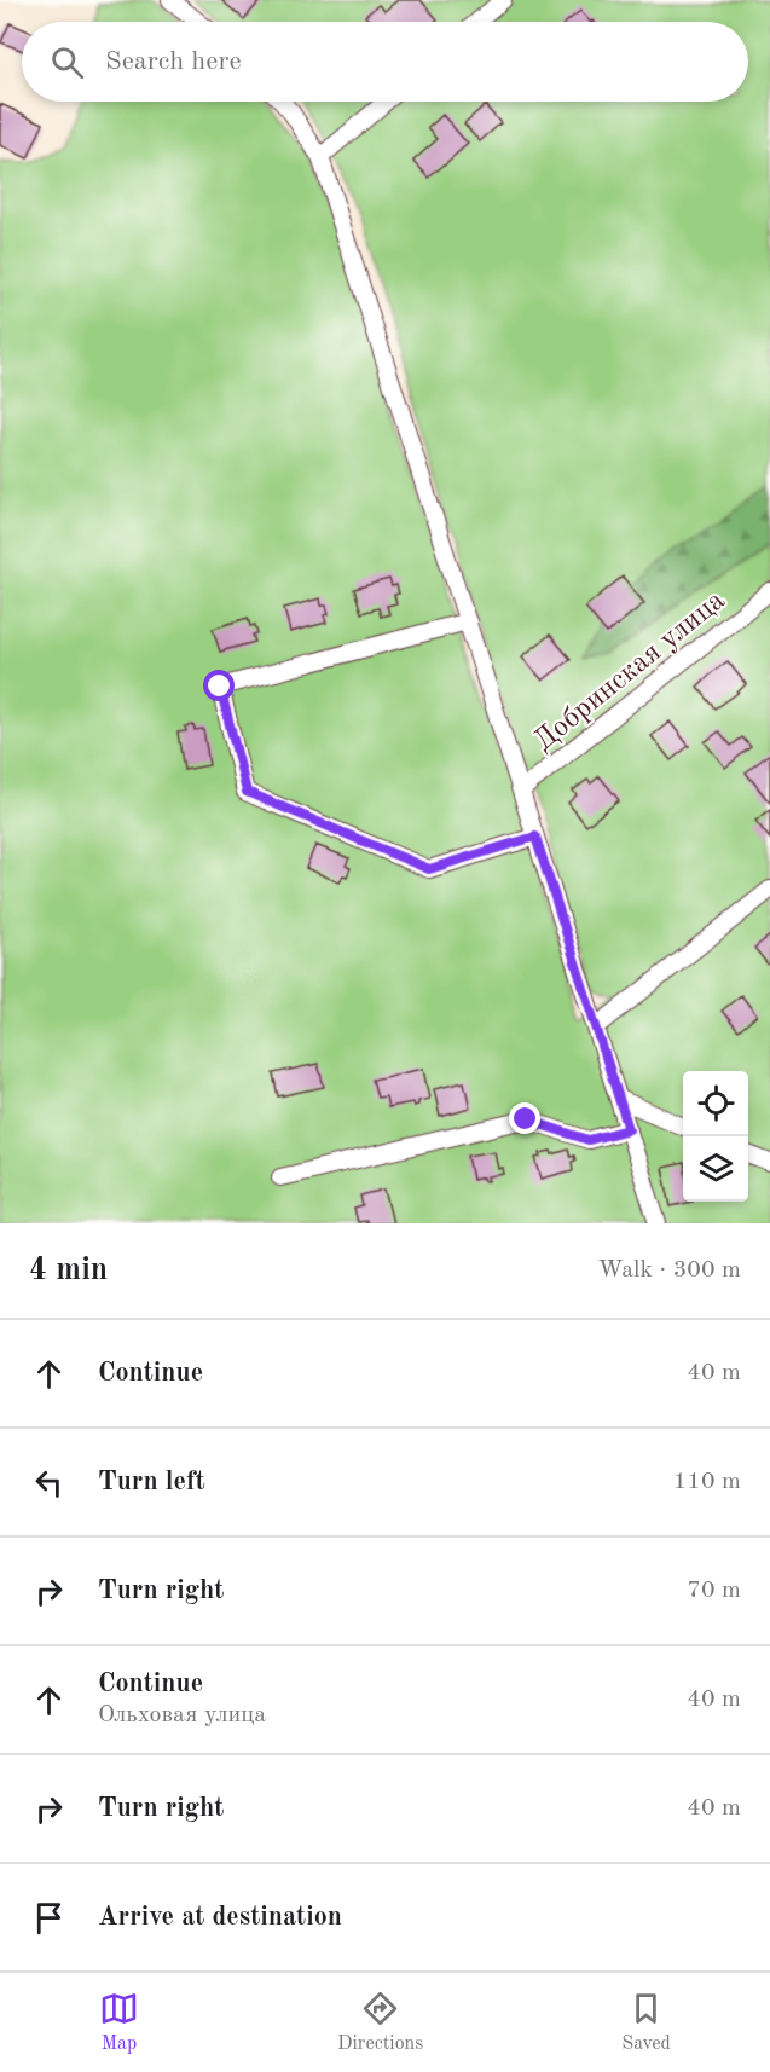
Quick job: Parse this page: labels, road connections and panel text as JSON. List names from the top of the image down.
{
  "streets": {
    "street": ["Добринская улица"]
  },
  "page": {
    "search": "Search here",
    "heading": ["4 min", "Walk · 300 m"],
    "list": [
      ["Continue", "40 m"],
      ["Turn left", "110 m"],
      ["Turn right", "70 m"],
      ["Continue", "Ольховая улица", "40 m"],
      ["Turn right", "40 m"],
      "Arrive at destination"
    ],
    "nav": ["Map", "Directions", "Saved"]
  }
}
